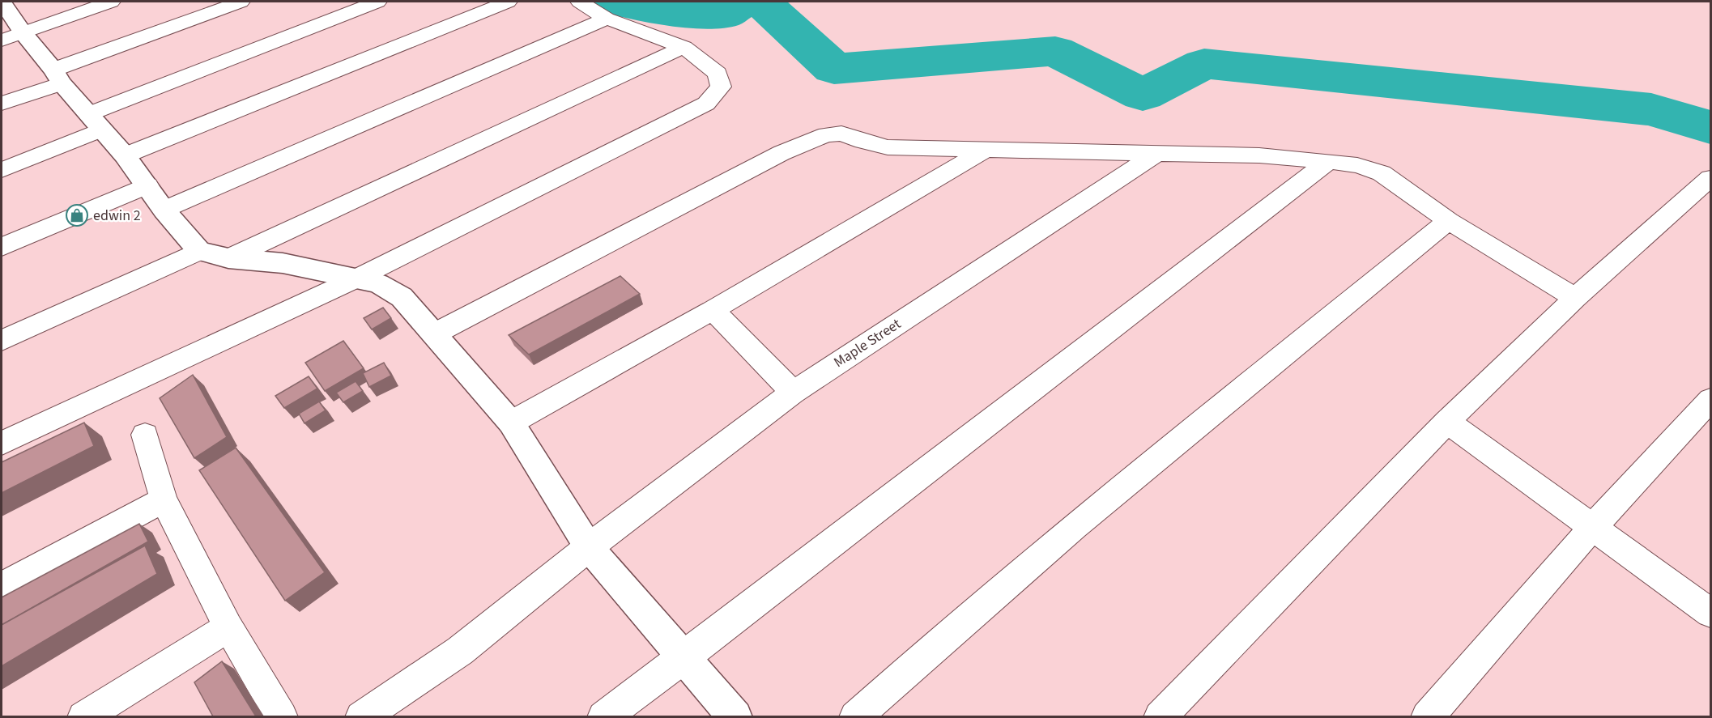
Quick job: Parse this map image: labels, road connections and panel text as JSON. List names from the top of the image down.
{
  "streets": {
    "street": ["Maple Street"]
  },
  "places": {
    "shop": ["edwin 2"]
  }
}
